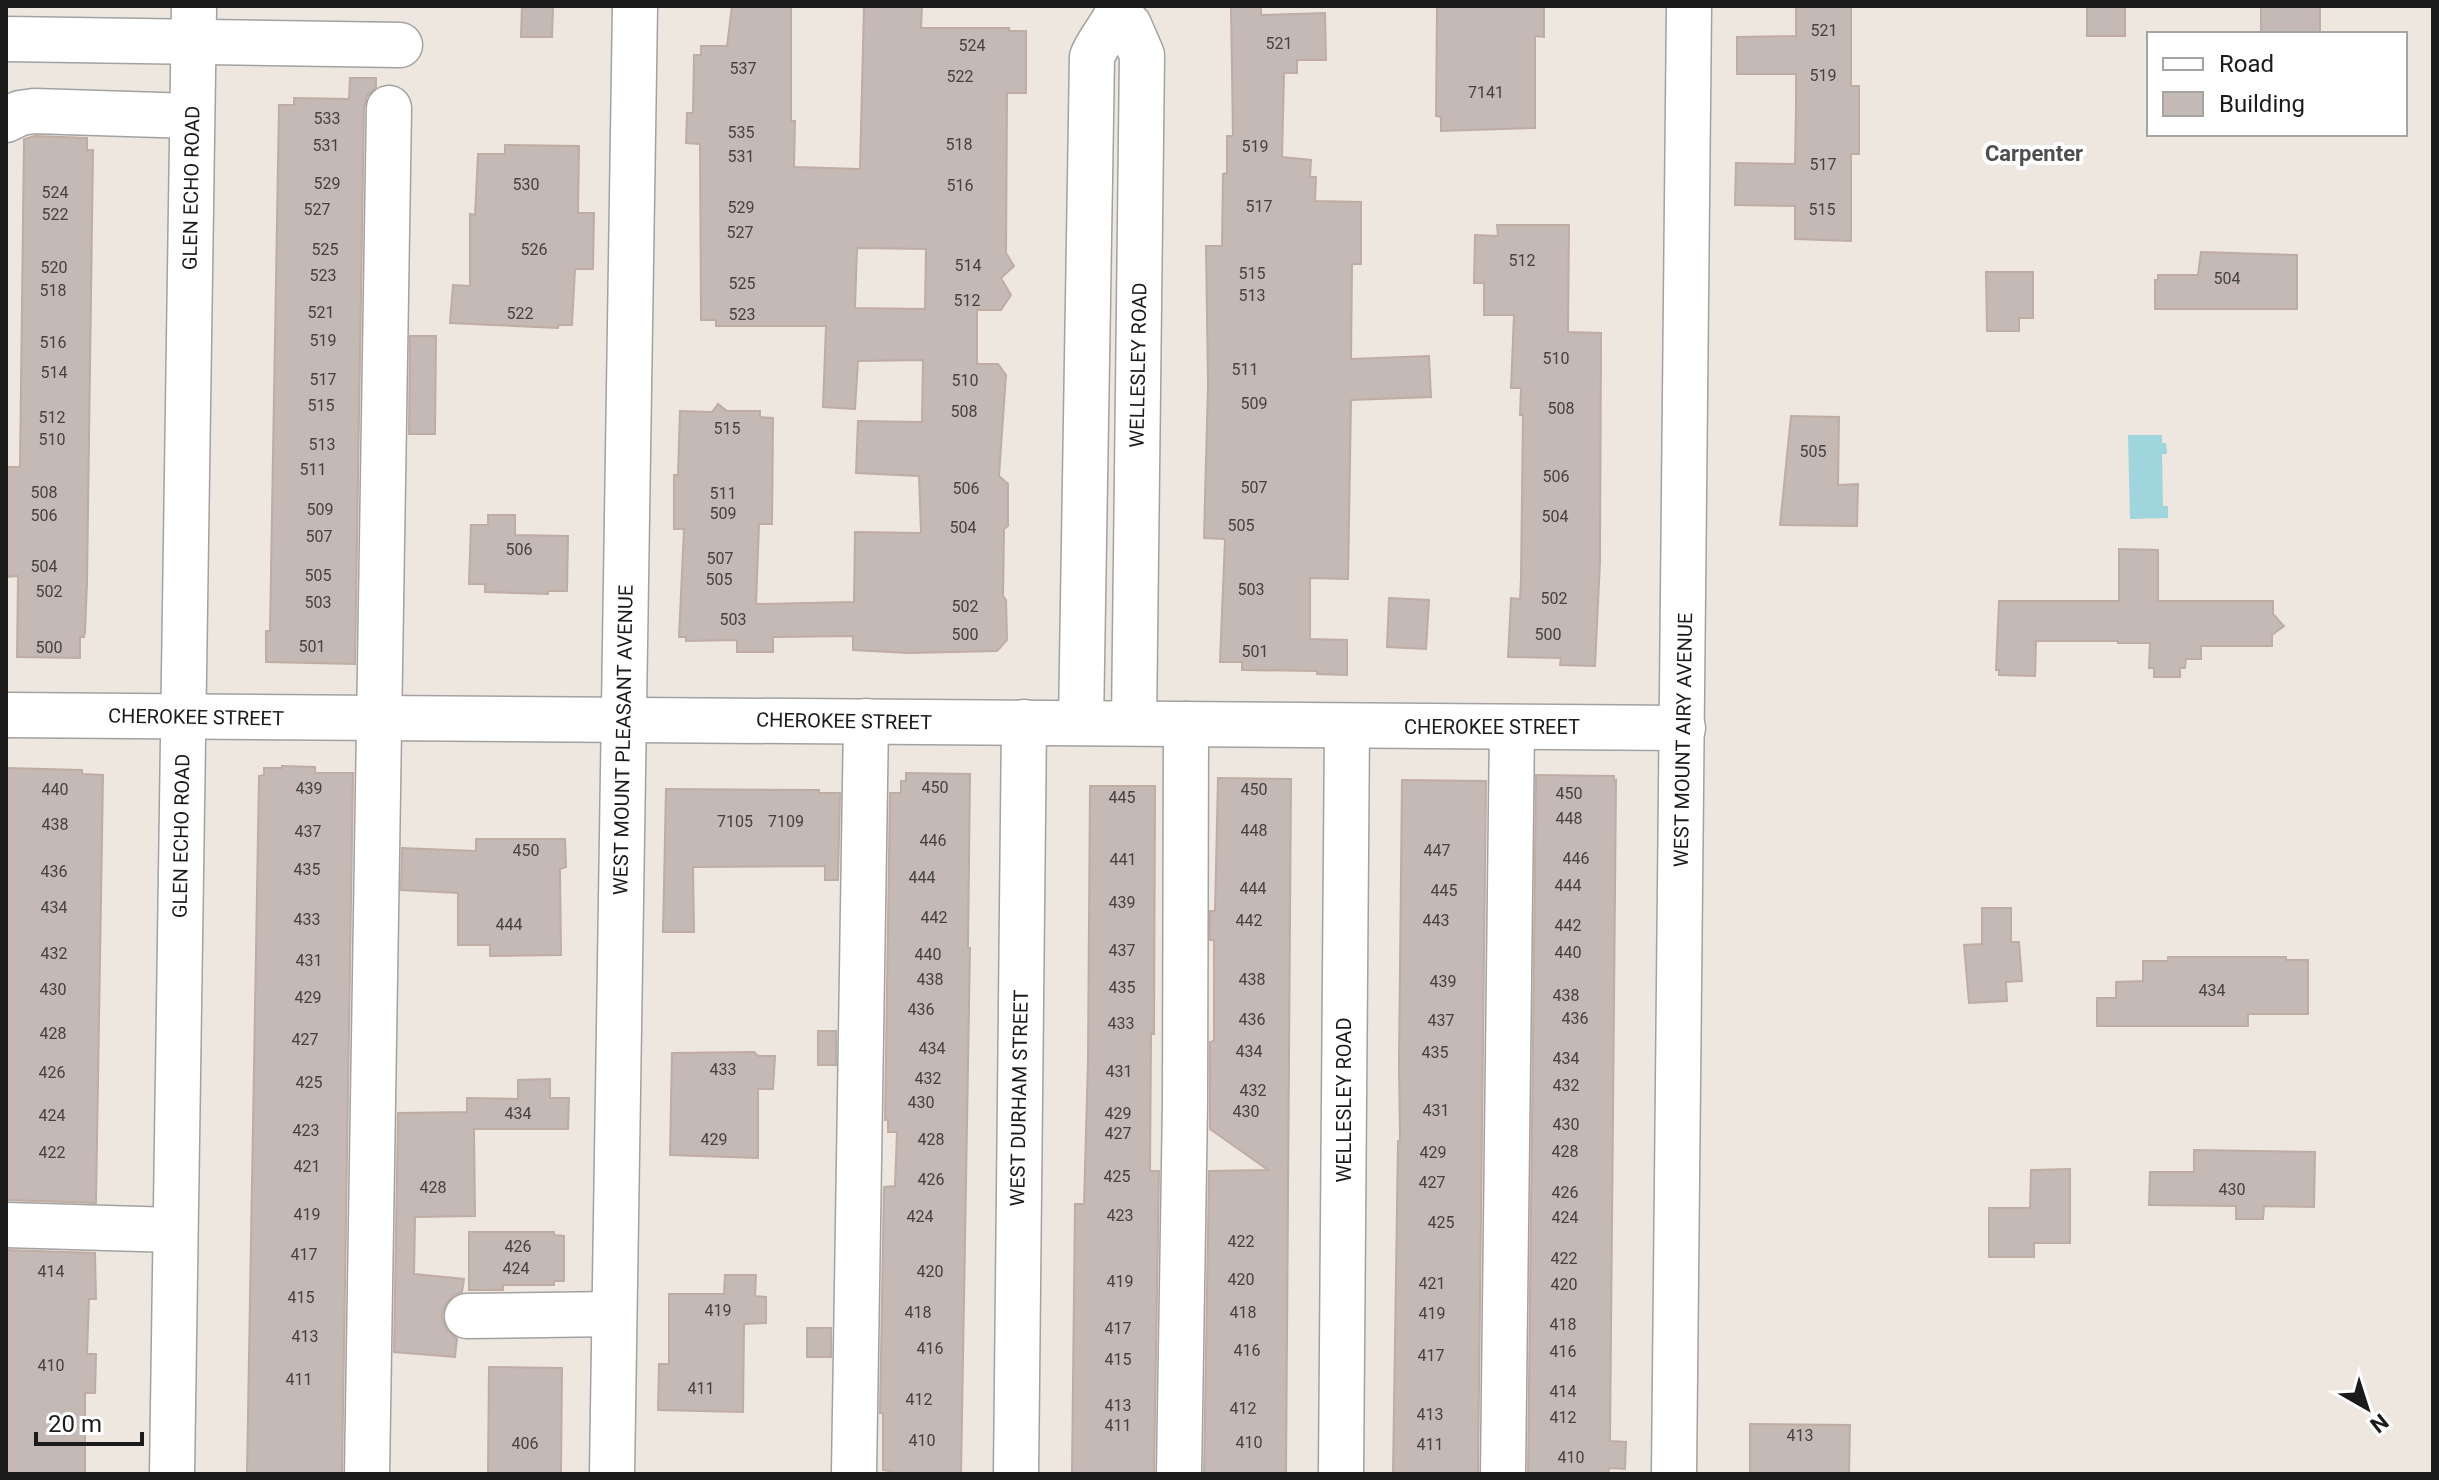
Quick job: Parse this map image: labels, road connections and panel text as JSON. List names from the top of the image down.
{
  "streets": {
    "street": [
      "GLEN ECHO ROAD",
      "WELLESLEY ROAD",
      "CHEROKEE STREET",
      "WEST MOUNT PLEASANT AVENUE",
      "WEST MOUNT AIRY AVENUE",
      "WEST DURHAM STREET"
    ]
  },
  "crossings": [
    ["GLEN ECHO ROAD", "CHEROKEE STREET"],
    ["WELLESLEY ROAD", "CHEROKEE STREET"],
    ["CHEROKEE STREET", "WEST MOUNT PLEASANT AVENUE"],
    ["CHEROKEE STREET", "WEST MOUNT AIRY AVENUE"],
    ["CHEROKEE STREET", "WEST DURHAM STREET"]
  ],
  "districts": ["Carpenter"],
  "house_numbers": [
    "521",
    "521",
    "524",
    "537",
    "519",
    "522",
    "7141",
    "533",
    "535",
    "518",
    "531",
    "519",
    "531",
    "517",
    "529",
    "530",
    "516",
    "524",
    "517",
    "529",
    "527",
    "515",
    "522",
    "527",
    "525",
    "526",
    "512",
    "514",
    "520",
    "515",
    "523",
    "504",
    "525",
    "518",
    "513",
    "512",
    "521",
    "522",
    "523",
    "519",
    "516",
    "510",
    "511",
    "514",
    "517",
    "510",
    "509",
    "515",
    "508",
    "508",
    "512",
    "515",
    "510",
    "513",
    "505",
    "511",
    "506",
    "507",
    "506",
    "508",
    "511",
    "509",
    "509",
    "506",
    "504",
    "505",
    "504",
    "507",
    "506",
    "507",
    "504",
    "505",
    "505",
    "503",
    "502",
    "502",
    "503",
    "502",
    "503",
    "500",
    "500",
    "501",
    "500",
    "501",
    "450",
    "439",
    "440",
    "450",
    "450",
    "445",
    "448",
    "7105",
    "7109",
    "438",
    "448",
    "437",
    "446",
    "450",
    "447",
    "446",
    "441",
    "435",
    "436",
    "444",
    "444",
    "444",
    "445",
    "439",
    "434",
    "442",
    "433",
    "442",
    "443",
    "444",
    "442",
    "437",
    "440",
    "432",
    "440",
    "431",
    "438",
    "438",
    "439",
    "435",
    "430",
    "434",
    "438",
    "429",
    "436",
    "436",
    "436",
    "437",
    "433",
    "428",
    "427",
    "434",
    "434",
    "435",
    "434",
    "433",
    "431",
    "426",
    "432",
    "425",
    "432",
    "432",
    "430",
    "431",
    "430",
    "434",
    "429",
    "424",
    "430",
    "423",
    "427",
    "429",
    "428",
    "428",
    "422",
    "429",
    "421",
    "425",
    "426",
    "427",
    "428",
    "430",
    "426",
    "419",
    "423",
    "424",
    "424",
    "425",
    "422",
    "426",
    "417",
    "422",
    "424",
    "414",
    "420",
    "420",
    "419",
    "421",
    "420",
    "415",
    "419",
    "418",
    "418",
    "419",
    "418",
    "417",
    "413",
    "416",
    "416",
    "416",
    "417",
    "415",
    "410",
    "411",
    "411",
    "414",
    "412",
    "413",
    "412",
    "413",
    "412",
    "411",
    "413",
    "410",
    "410",
    "406",
    "411",
    "410"
  ],
  "legend": ["Road", "Building"],
  "scale_bar": "20 m",
  "north": "bottom right"
}
